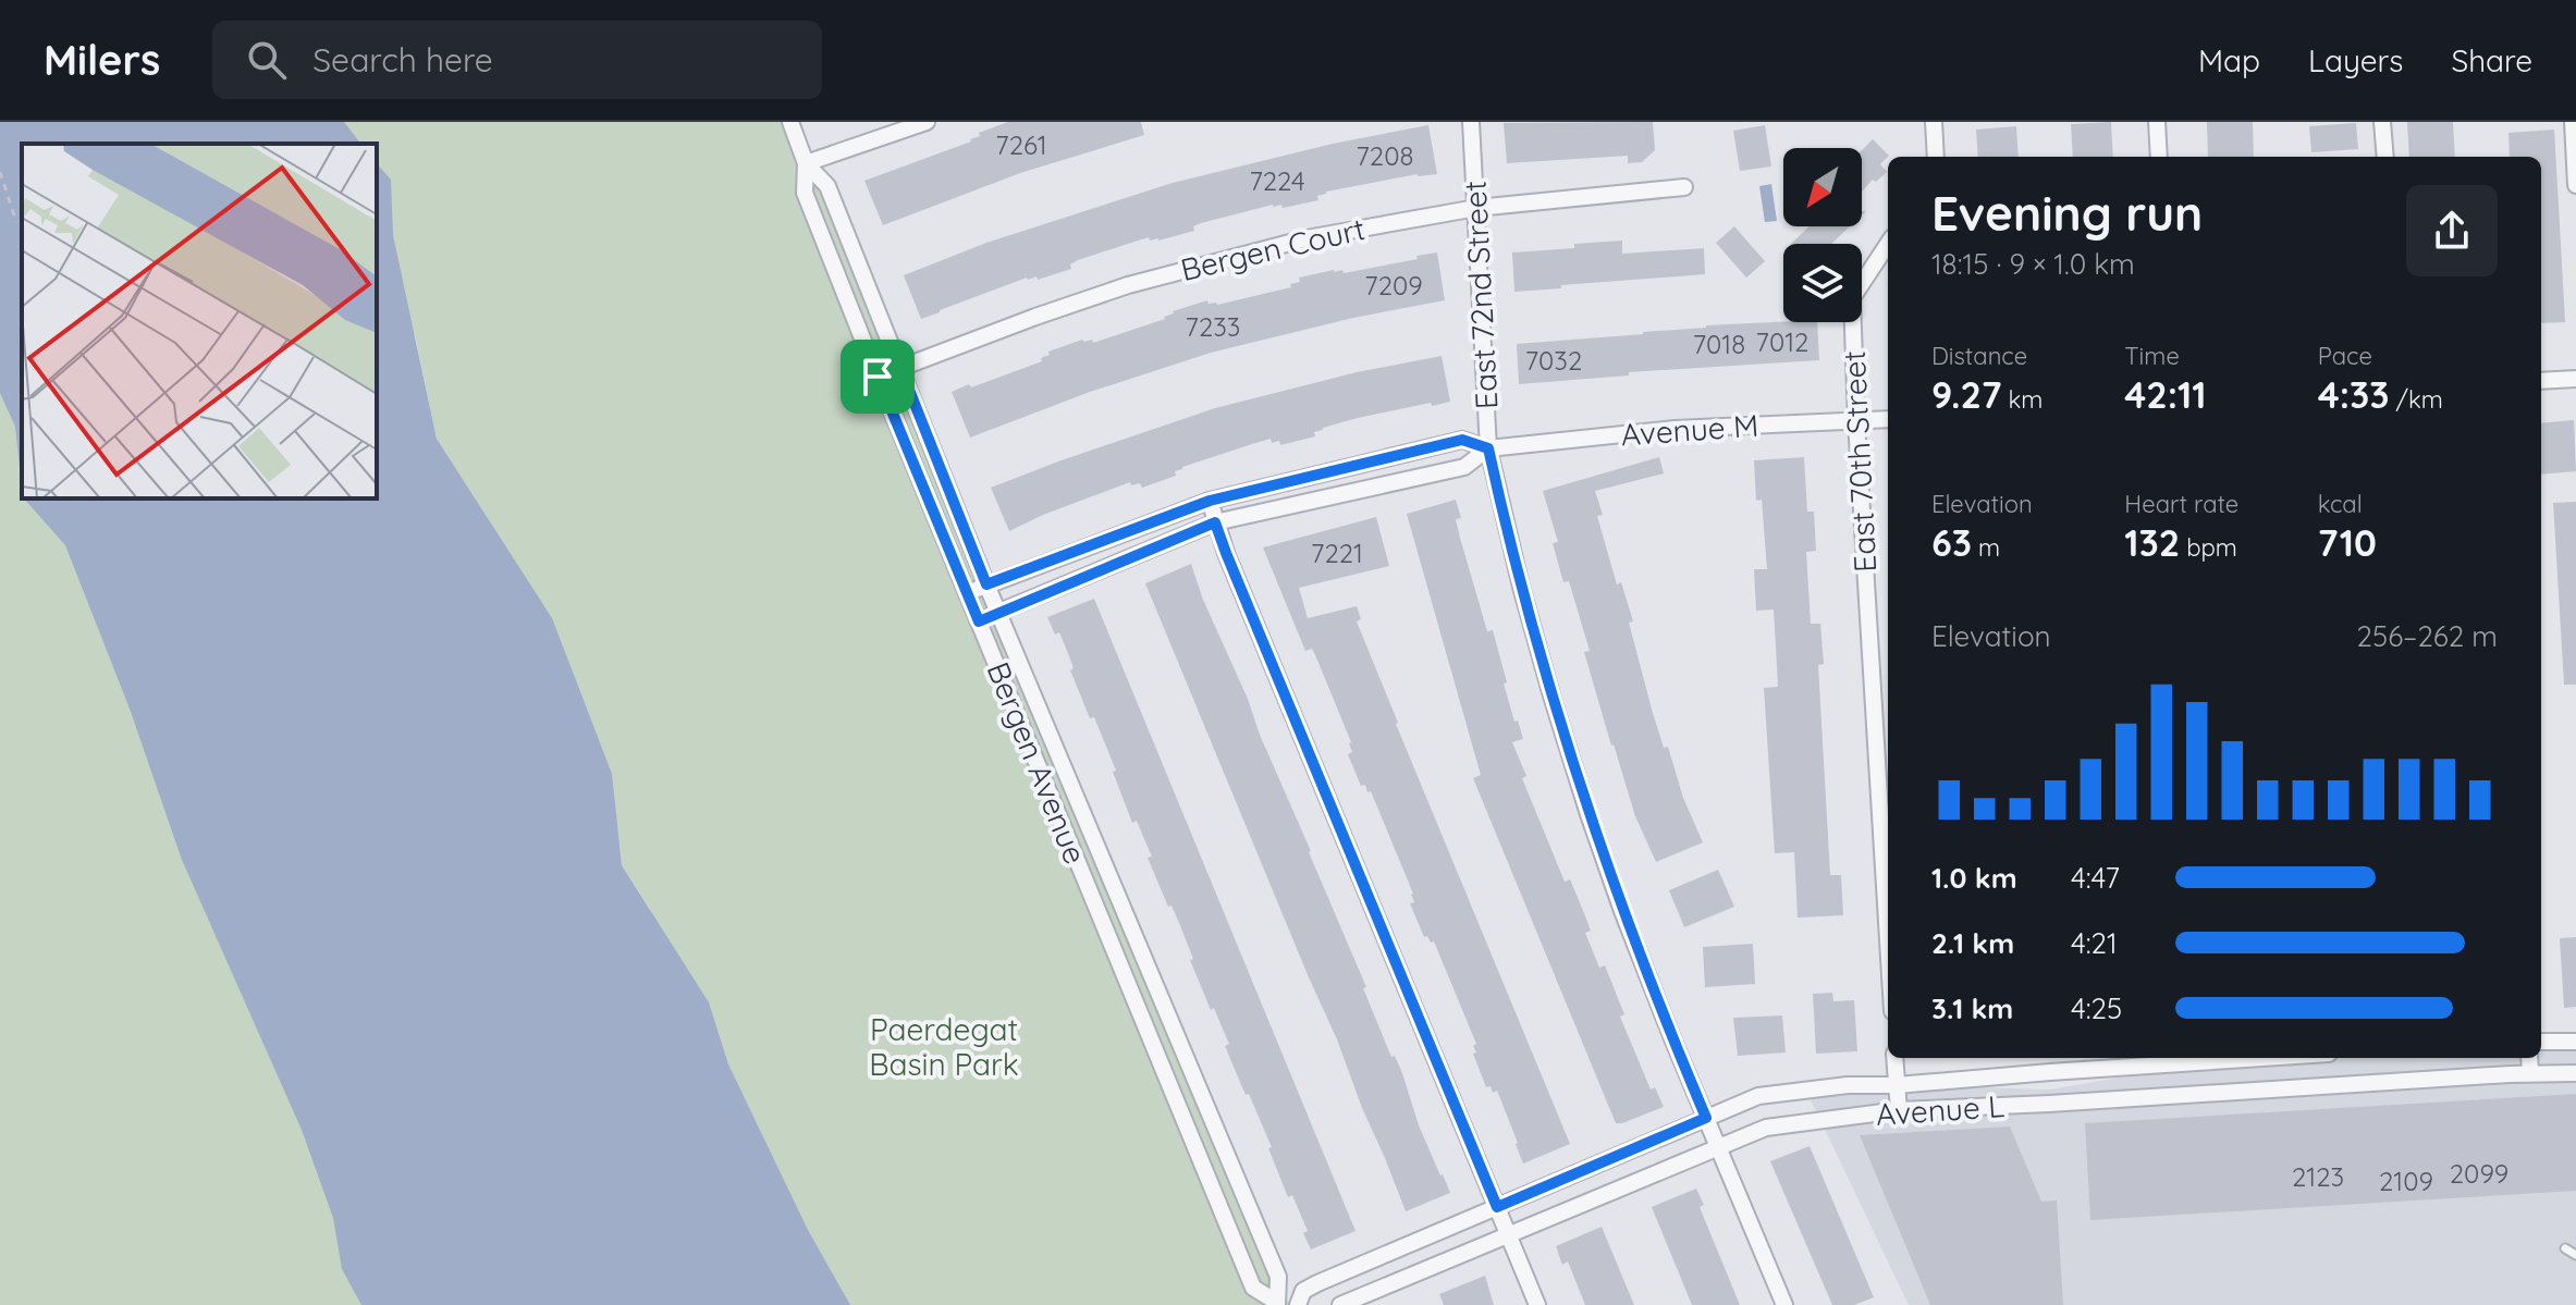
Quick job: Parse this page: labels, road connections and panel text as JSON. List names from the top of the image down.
{
  "streets": {
    "street": [
      "Bergen Court",
      "East 72nd Street",
      "Avenue M",
      "East 70th Street",
      "Bergen Avenue",
      "Avenue L"
    ]
  },
  "crossings": [
    ["Bergen Court", "East 72nd Street"],
    ["Bergen Court", "Bergen Avenue"],
    ["East 72nd Street", "Avenue M"],
    ["East 72nd Street", "Avenue L"],
    ["Avenue M", "East 70th Street"],
    ["Avenue M", "Bergen Avenue"]
  ],
  "parks": ["Paerdegat Basin Park"],
  "house_numbers": [
    "7261",
    "7208",
    "7224",
    "7209",
    "7233",
    "7012",
    "7018",
    "7032",
    "7221",
    "2099",
    "2123",
    "2109"
  ],
  "north": "bottom left",
  "page": {
    "header": "Milers",
    "search": "Search here",
    "nav": ["Map", "Layers", "Share"],
    "heading": ["Evening run", "18:15 · 9 × 1.0 km"],
    "stats": [
      ["Distance", "9.27 km"],
      ["Time", "42:11"],
      ["Pace", "4:33 /km"],
      ["Elevation", "63 m"],
      ["Heart rate", "132 bpm"],
      ["kcal", "710"]
    ],
    "chart": ["Elevation", "256–262 m"],
    "list": [
      {
        "name": "1.0 km",
        "note": "4:47"
      },
      {
        "name": "2.1 km",
        "note": "4:21"
      },
      {
        "name": "3.1 km",
        "note": "4:25"
      }
    ]
  }
}
